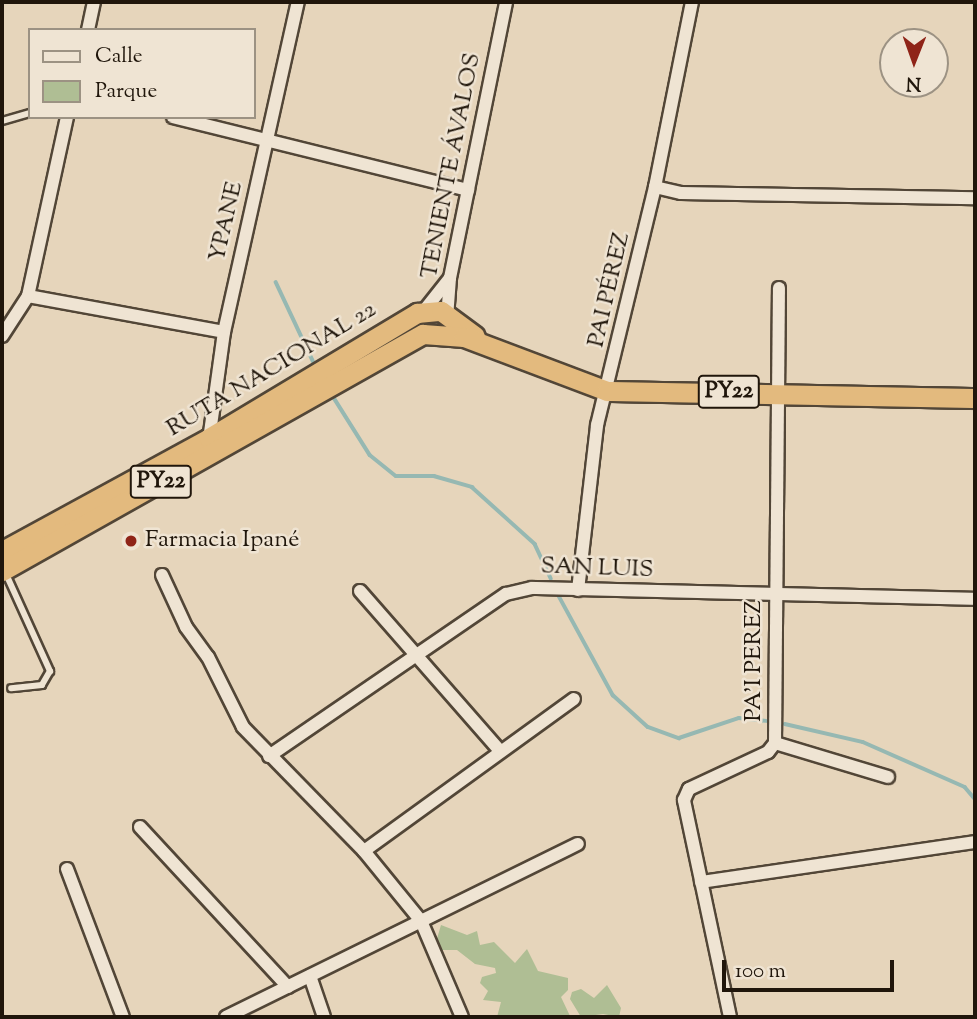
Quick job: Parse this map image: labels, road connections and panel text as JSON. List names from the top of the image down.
{
  "streets": {
    "highway": ["RUTA NACIONAL 22", "PY22"],
    "street": [
      "TENIENTE ÁVALOS",
      "YPANE",
      "PAI PÉREZ",
      "SAN LUIS",
      "PA'I PEREZ"
    ]
  },
  "crossings": [
    ["TENIENTE ÁVALOS", "RUTA NACIONAL 22"],
    ["TENIENTE ÁVALOS", "PY22"],
    ["YPANE", "RUTA NACIONAL 22"],
    ["PAI PÉREZ", "PY22"],
    ["PAI PÉREZ", "SAN LUIS"],
    ["RUTA NACIONAL 22", "PY22"],
    ["PY22", "PA'I PEREZ"],
    ["SAN LUIS", "PA'I PEREZ"]
  ],
  "places": ["Farmacia Ipané"],
  "legend": ["Calle", "Parque"],
  "scale_bar": "100 m",
  "north": "bottom"
}
